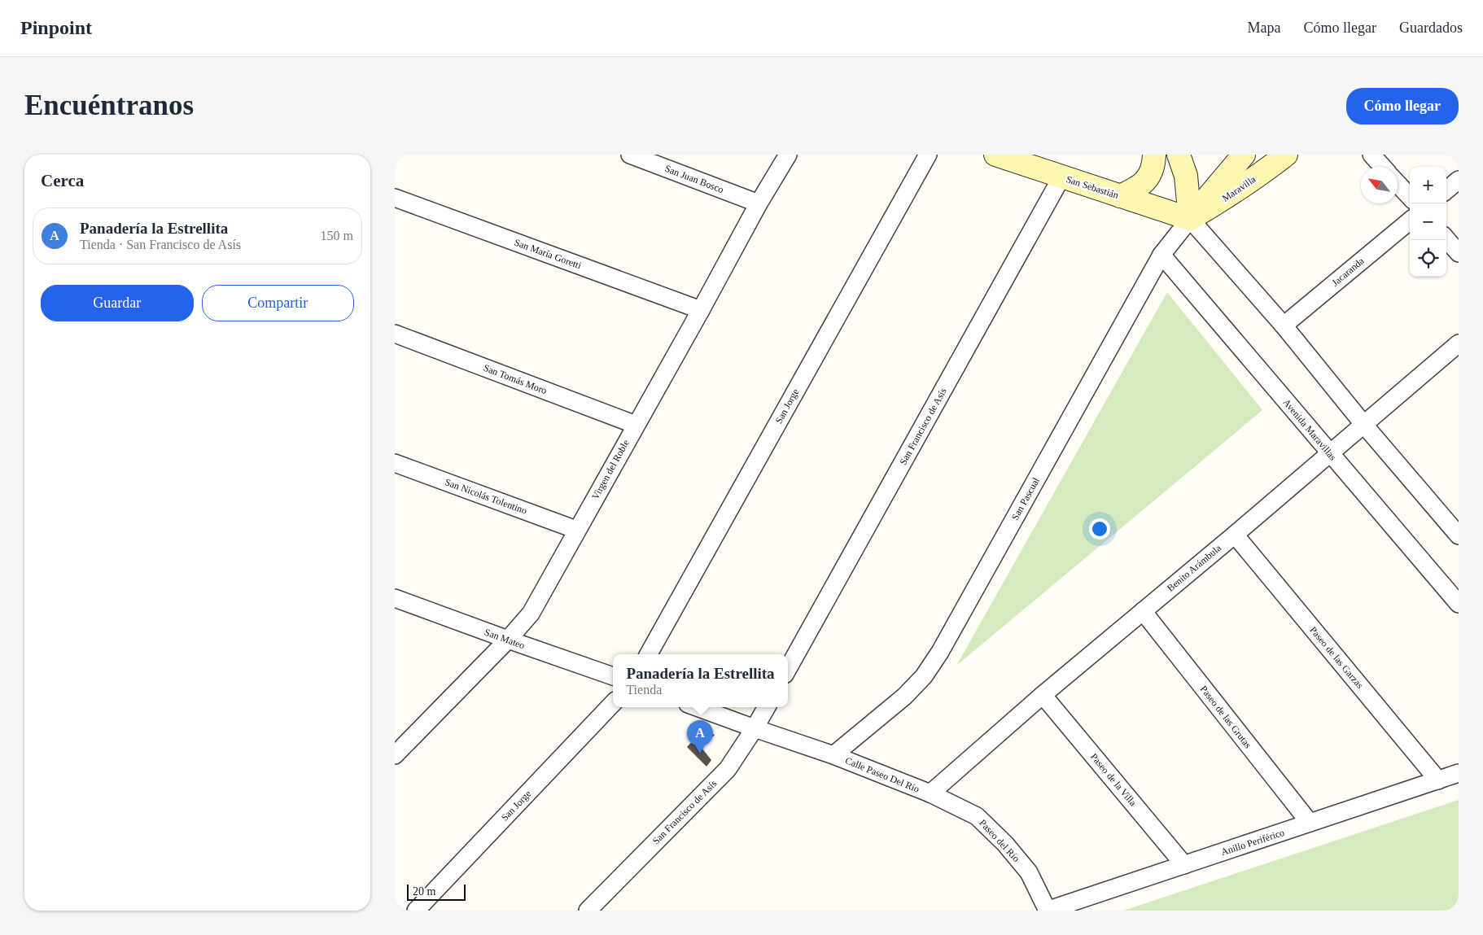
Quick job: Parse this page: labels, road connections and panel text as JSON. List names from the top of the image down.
{
  "streets": {
    "main road": ["San Sebastián", "Maravilla"],
    "street": [
      "San Juan Bosco",
      "San María Goretti",
      "Jacaranda",
      "San Tomás Moro",
      "San Jorge",
      "San Francisco de Asís",
      "Avenida Maravillas",
      "Virgen del Roble",
      "San Nicolás Tolentino",
      "San Pascual",
      "Benito Arámbula",
      "San Mateo",
      "Paseo de las Garzas",
      "Paseo de las Grutas",
      "Calle Paseo Del Río",
      "Paseo de la Villa",
      "Paseo del Río",
      "Anillo Periférico"
    ]
  },
  "crossings": [
    ["San Juan Bosco", "Virgen del Roble"],
    ["San Sebastián", "Maravilla"],
    ["San Sebastián", "San Francisco de Asís"],
    ["San Sebastián", "San Pascual"],
    ["Maravilla", "San Pascual"],
    ["San María Goretti", "Virgen del Roble"],
    ["San Tomás Moro", "Virgen del Roble"],
    ["Avenida Maravillas", "San Pascual"],
    ["Avenida Maravillas", "Benito Arámbula"],
    ["Virgen del Roble", "San Nicolás Tolentino"],
    ["Virgen del Roble", "San Mateo"],
    ["San Pascual", "Calle Paseo Del Río"],
    ["Benito Arámbula", "Paseo de las Garzas"],
    ["Benito Arámbula", "Paseo de las Grutas"],
    ["Benito Arámbula", "Calle Paseo Del Río"],
    ["Benito Arámbula", "Paseo de la Villa"],
    ["Benito Arámbula", "Paseo del Río"],
    ["Paseo de las Garzas", "Anillo Periférico"],
    ["Paseo de las Grutas", "Anillo Periférico"],
    ["Calle Paseo Del Río", "Paseo del Río"],
    ["Paseo de la Villa", "Anillo Periférico"],
    ["Paseo del Río", "Anillo Periférico"]
  ],
  "scale_bar": "20 m",
  "north": "top left",
  "page": {
    "header": "Pinpoint",
    "nav": ["Mapa", "Cómo llegar", "Guardados"],
    "buttons": [
      "Cómo llegar",
      ["Guardar", "Compartir"]
    ],
    "title": "Encuéntranos",
    "heading": "Cerca",
    "map_buttons": ["+", "−"],
    "list": [
      {
        "mark": "A",
        "name": "Panadería la Estrellita",
        "note": "Tienda · San Francisco de Asís",
        "value": "150 m"
      }
    ],
    "popup": ["Panadería la Estrellita", "Tienda"],
    "pins": "A",
    "scale": "20 m"
  }
}
